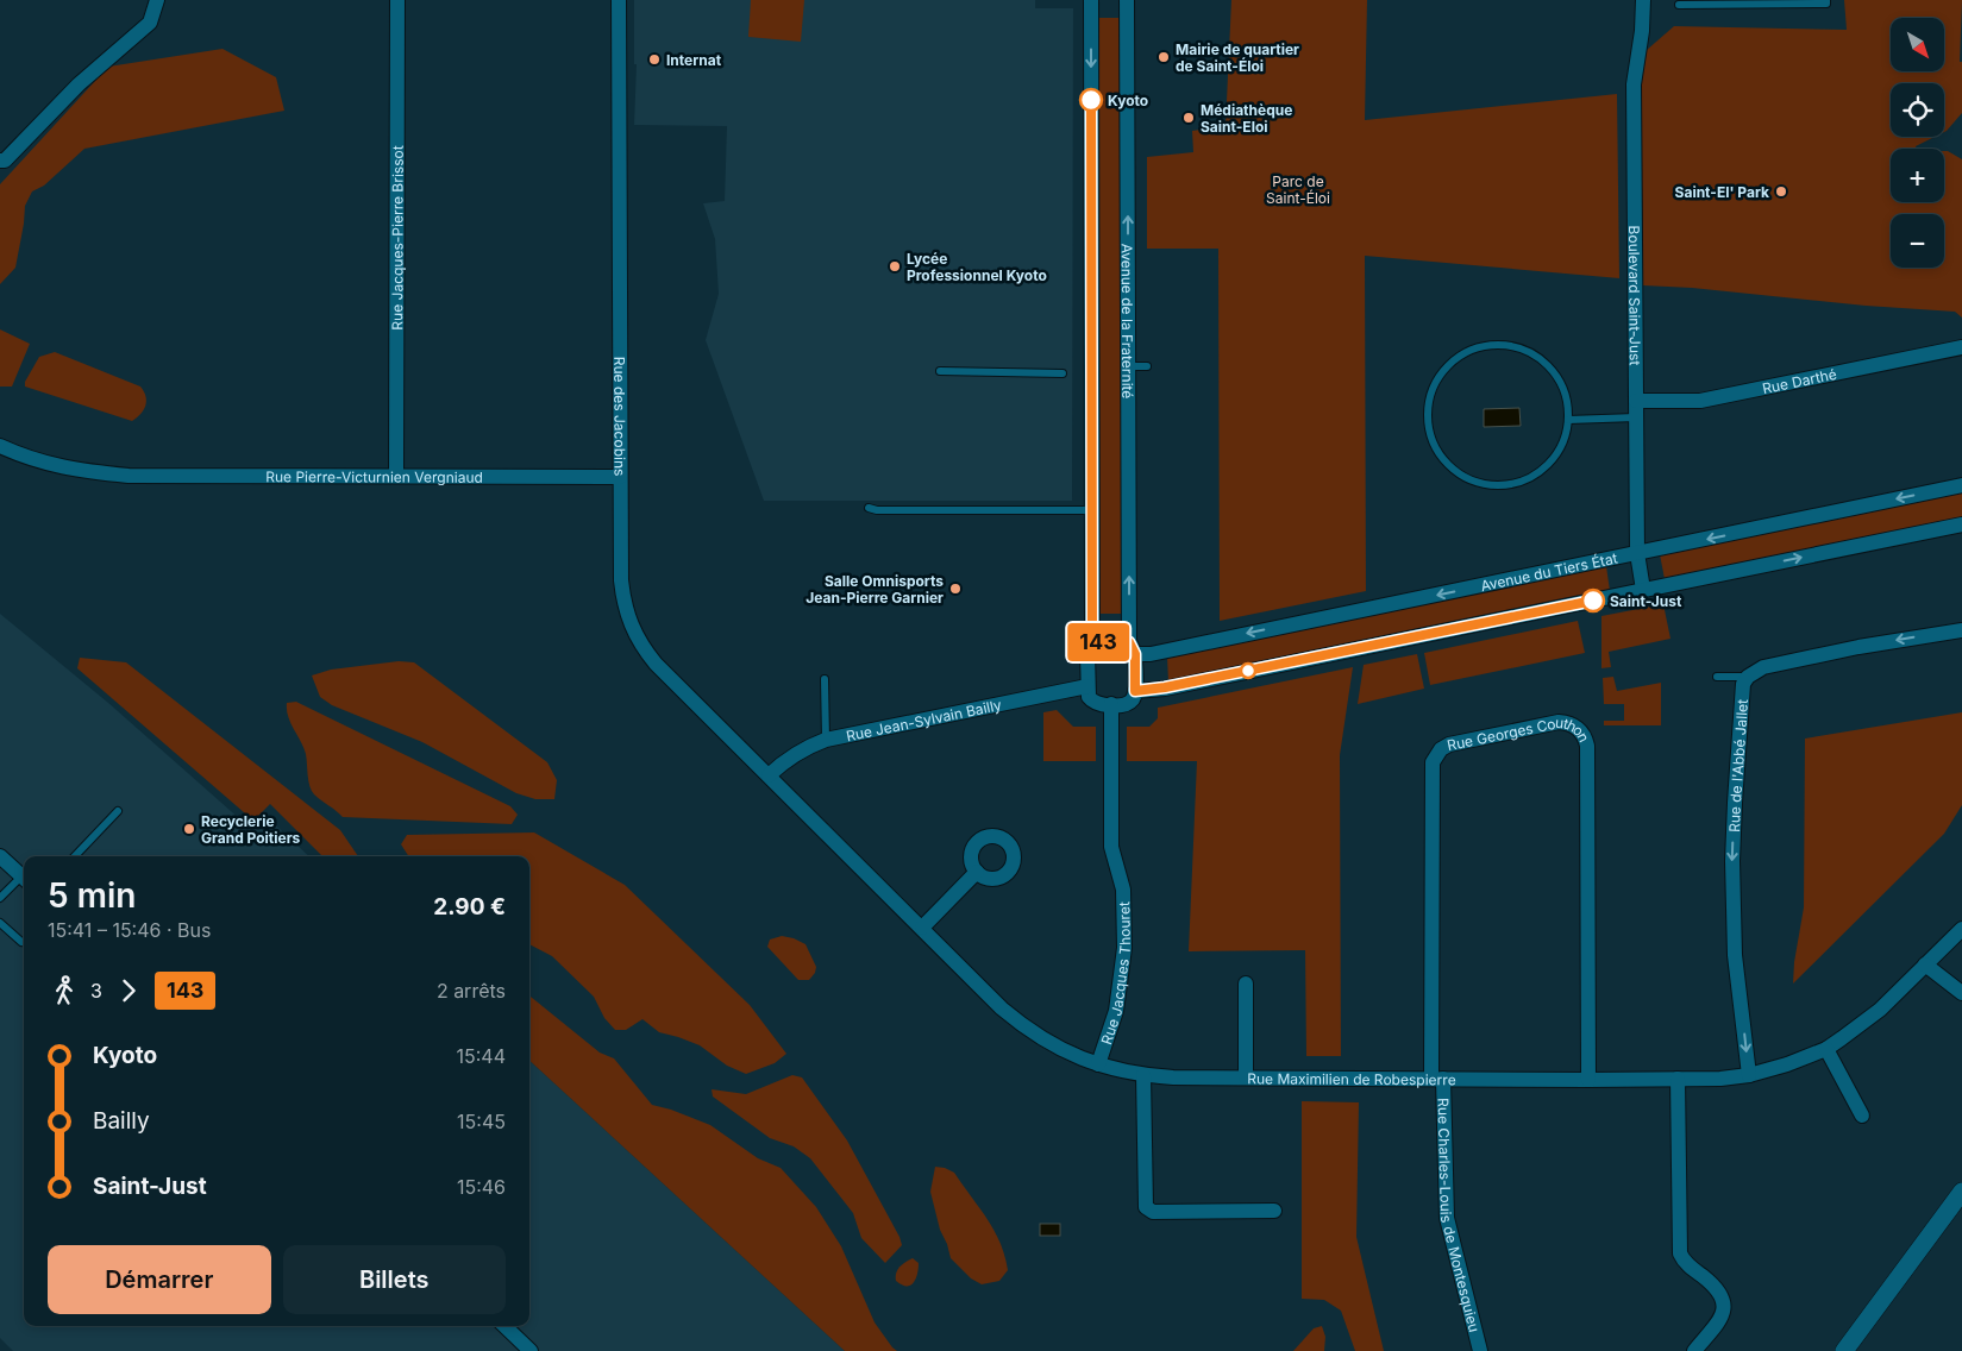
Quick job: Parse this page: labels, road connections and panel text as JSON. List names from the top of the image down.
{
  "streets": {
    "street": [
      "Rue Jacques-Pierre Brissot",
      "Boulevard Saint-Just",
      "Avenue de la Fraternité",
      "Rue Darthé",
      "Rue des Jacobins",
      "Rue Pierre-Victurnien Vergniaud",
      "Avenue du Tiers État",
      "Rue Jean-Sylvain Bailly",
      "Rue Georges Couthon",
      "Rue de l'Abbé Jallet",
      "Rue Jacques Thouret",
      "Rue Maximilien de Robespierre",
      "Rue Charles-Louis de Montesquieu"
    ]
  },
  "crossings": [
    ["Rue Jacques-Pierre Brissot", "Rue Pierre-Victurnien Vergniaud"],
    ["Boulevard Saint-Just", "Rue Darthé"],
    ["Boulevard Saint-Just", "Avenue du Tiers État"],
    ["Avenue de la Fraternité", "Avenue du Tiers État"],
    ["Avenue de la Fraternité", "Rue Jean-Sylvain Bailly"],
    ["Avenue de la Fraternité", "Rue Jacques Thouret"],
    ["Rue des Jacobins", "Rue Pierre-Victurnien Vergniaud"],
    ["Rue des Jacobins", "Rue Jean-Sylvain Bailly"],
    ["Rue des Jacobins", "Rue Maximilien de Robespierre"],
    ["Avenue du Tiers État", "Rue Jean-Sylvain Bailly"],
    ["Avenue du Tiers État", "Rue Jacques Thouret"],
    ["Rue Jean-Sylvain Bailly", "Rue Jacques Thouret"],
    ["Rue Jean-Sylvain Bailly", "Rue Maximilien de Robespierre"],
    ["Rue Georges Couthon", "Rue Maximilien de Robespierre"],
    ["Rue Georges Couthon", "Rue Charles-Louis de Montesquieu"],
    ["Rue de l'Abbé Jallet", "Rue Maximilien de Robespierre"],
    ["Rue Jacques Thouret", "Rue Maximilien de Robespierre"],
    ["Rue Maximilien de Robespierre", "Rue Charles-Louis de Montesquieu"]
  ],
  "parks": ["Parc de Saint-Éloi"],
  "places": [
    "Mairie de quartier de Saint-Éloi",
    "Internat",
    "Kyoto",
    "Médiathèque Saint-Eloi",
    "Saint-El' Park",
    "Lycée Professionnel Kyoto",
    "Salle Omnisports Jean-Pierre Garnier",
    "Saint-Just",
    "Recyclerie Grand Poitiers"
  ],
  "lines": ["bus line 143"],
  "north": "bottom right",
  "page": {
    "on_map": "143",
    "map_buttons": ["+", "−"],
    "heading": ["5 min", "15:41 – 15:46 · Bus", "2.90 €"],
    "legs": ["3", "143", "2 arrêts"],
    "list": [
      {
        "name": "Kyoto",
        "value": "15:44"
      },
      {
        "name": "Bailly",
        "value": "15:45"
      },
      {
        "name": "Saint-Just",
        "value": "15:46"
      }
    ],
    "buttons": ["Démarrer", "Billets"]
  }
}
